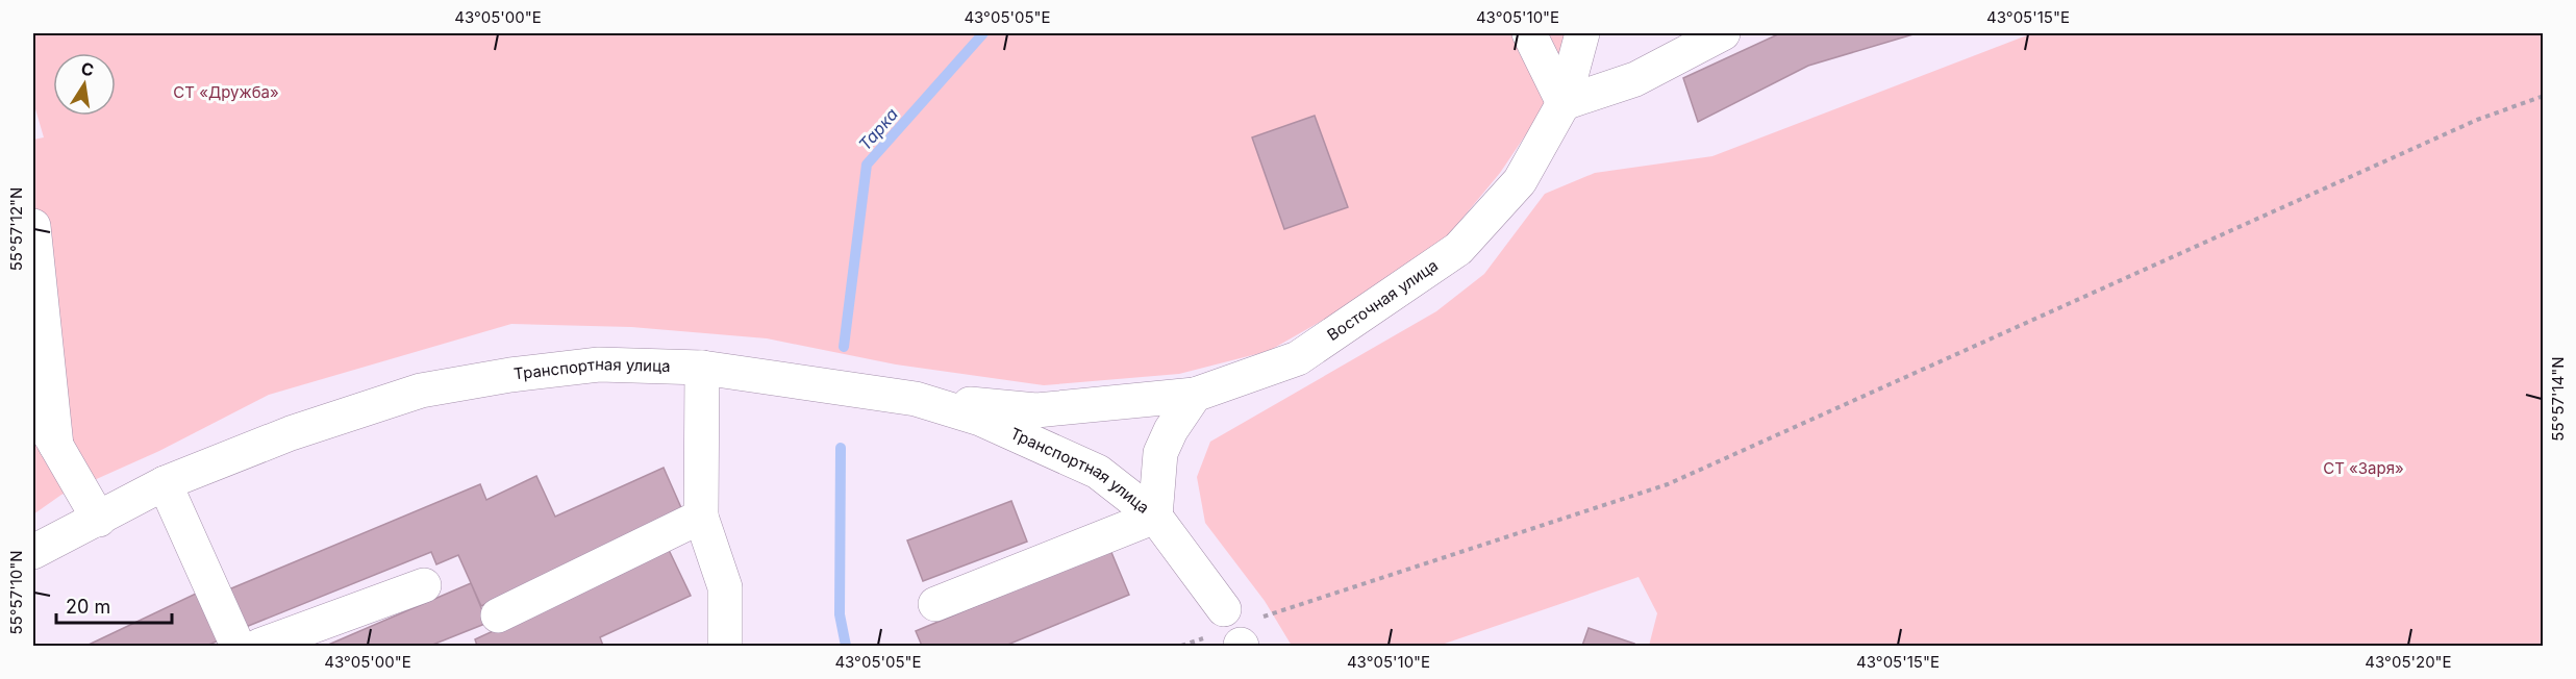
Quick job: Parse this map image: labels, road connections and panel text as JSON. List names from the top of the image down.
{
  "streets": {
    "street": ["Восточная улица", "Транспортная улица"]
  },
  "crossings": [
    ["Восточная улица", "Транспортная улица"]
  ],
  "water": ["Тарка"],
  "parks": ["СТ «Дружба»", "СТ «Заря»"],
  "scale_bar": "20 m",
  "north": "top",
  "coordinates": [
    "43°05'00\"E",
    "43°05'05\"E",
    "43°05'10\"E",
    "43°05'15\"E",
    "55°57'12\"N",
    "55°57'14\"N",
    "55°57'10\"N",
    "43°05'20\"E"
  ]
}
